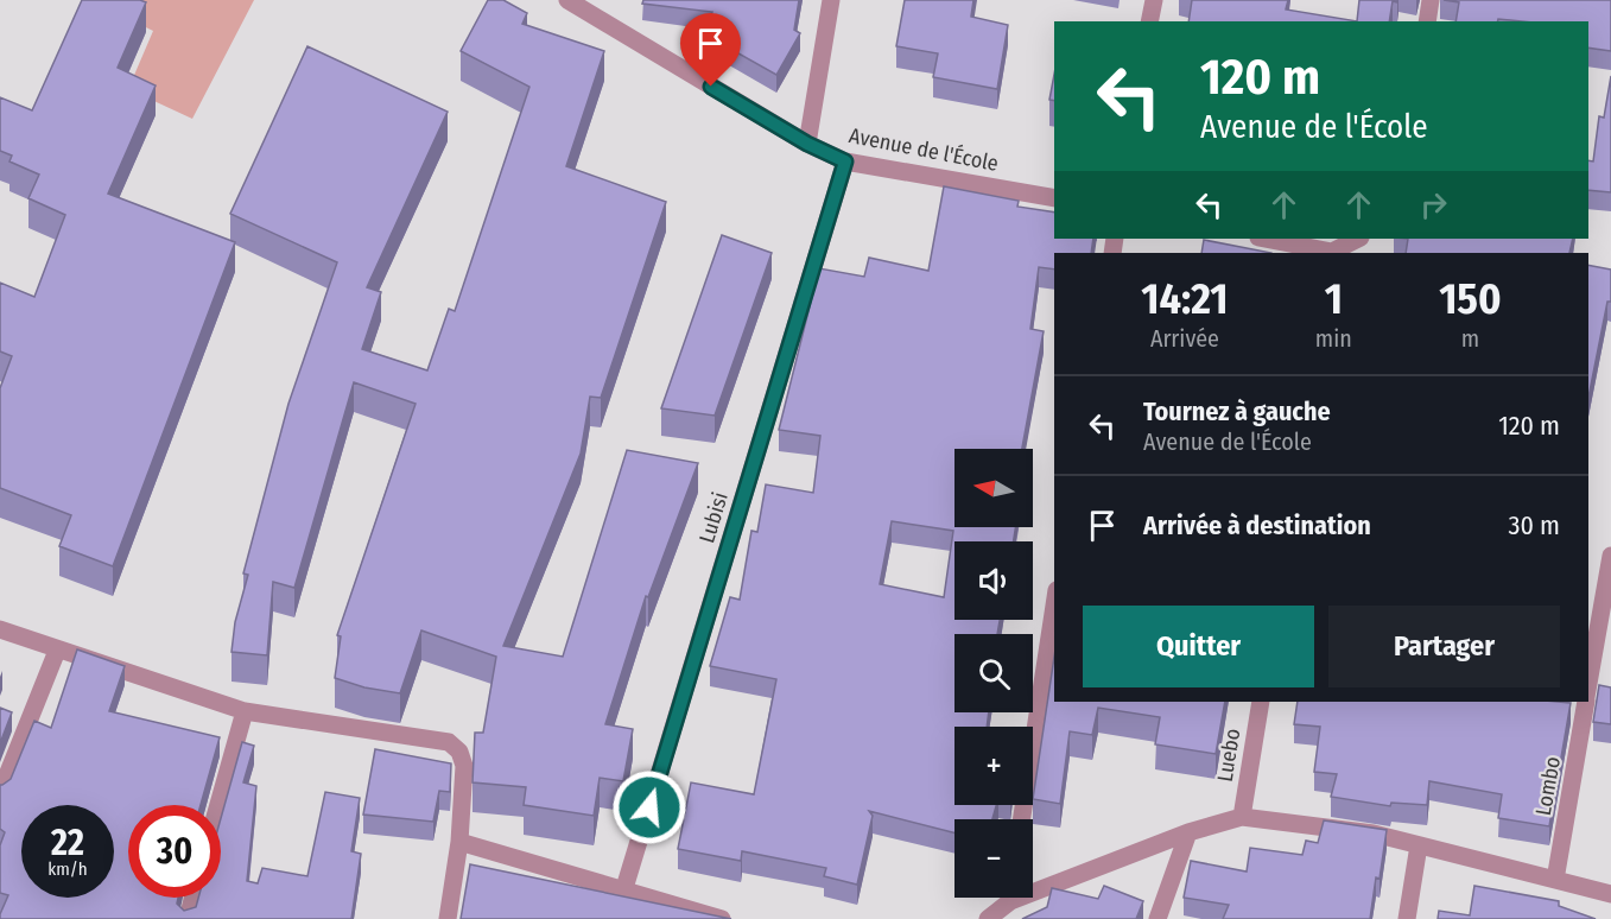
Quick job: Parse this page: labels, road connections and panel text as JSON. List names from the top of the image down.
{
  "streets": {
    "street": [
      "Avenue de l'École",
      "Lubisi",
      "Luebo",
      "Lombo"
    ]
  },
  "crossings": [
    ["Avenue de l'École", "Lubisi"]
  ],
  "north": "left",
  "page": {
    "turn": ["120 m", "Avenue de l'École"],
    "eta": [
      "14:21",
      "Arrivée",
      "1",
      "min",
      "150",
      "m"
    ],
    "list": [
      {
        "name": "Tournez à gauche",
        "note": "Avenue de l'École",
        "value": "120 m"
      },
      {
        "name": "Arrivée à destination",
        "value": "30 m"
      }
    ],
    "map_buttons": ["+", "−"],
    "buttons": ["Quitter", "Partager"],
    "speed": "22 km/h",
    "limit": "30"
  }
}
